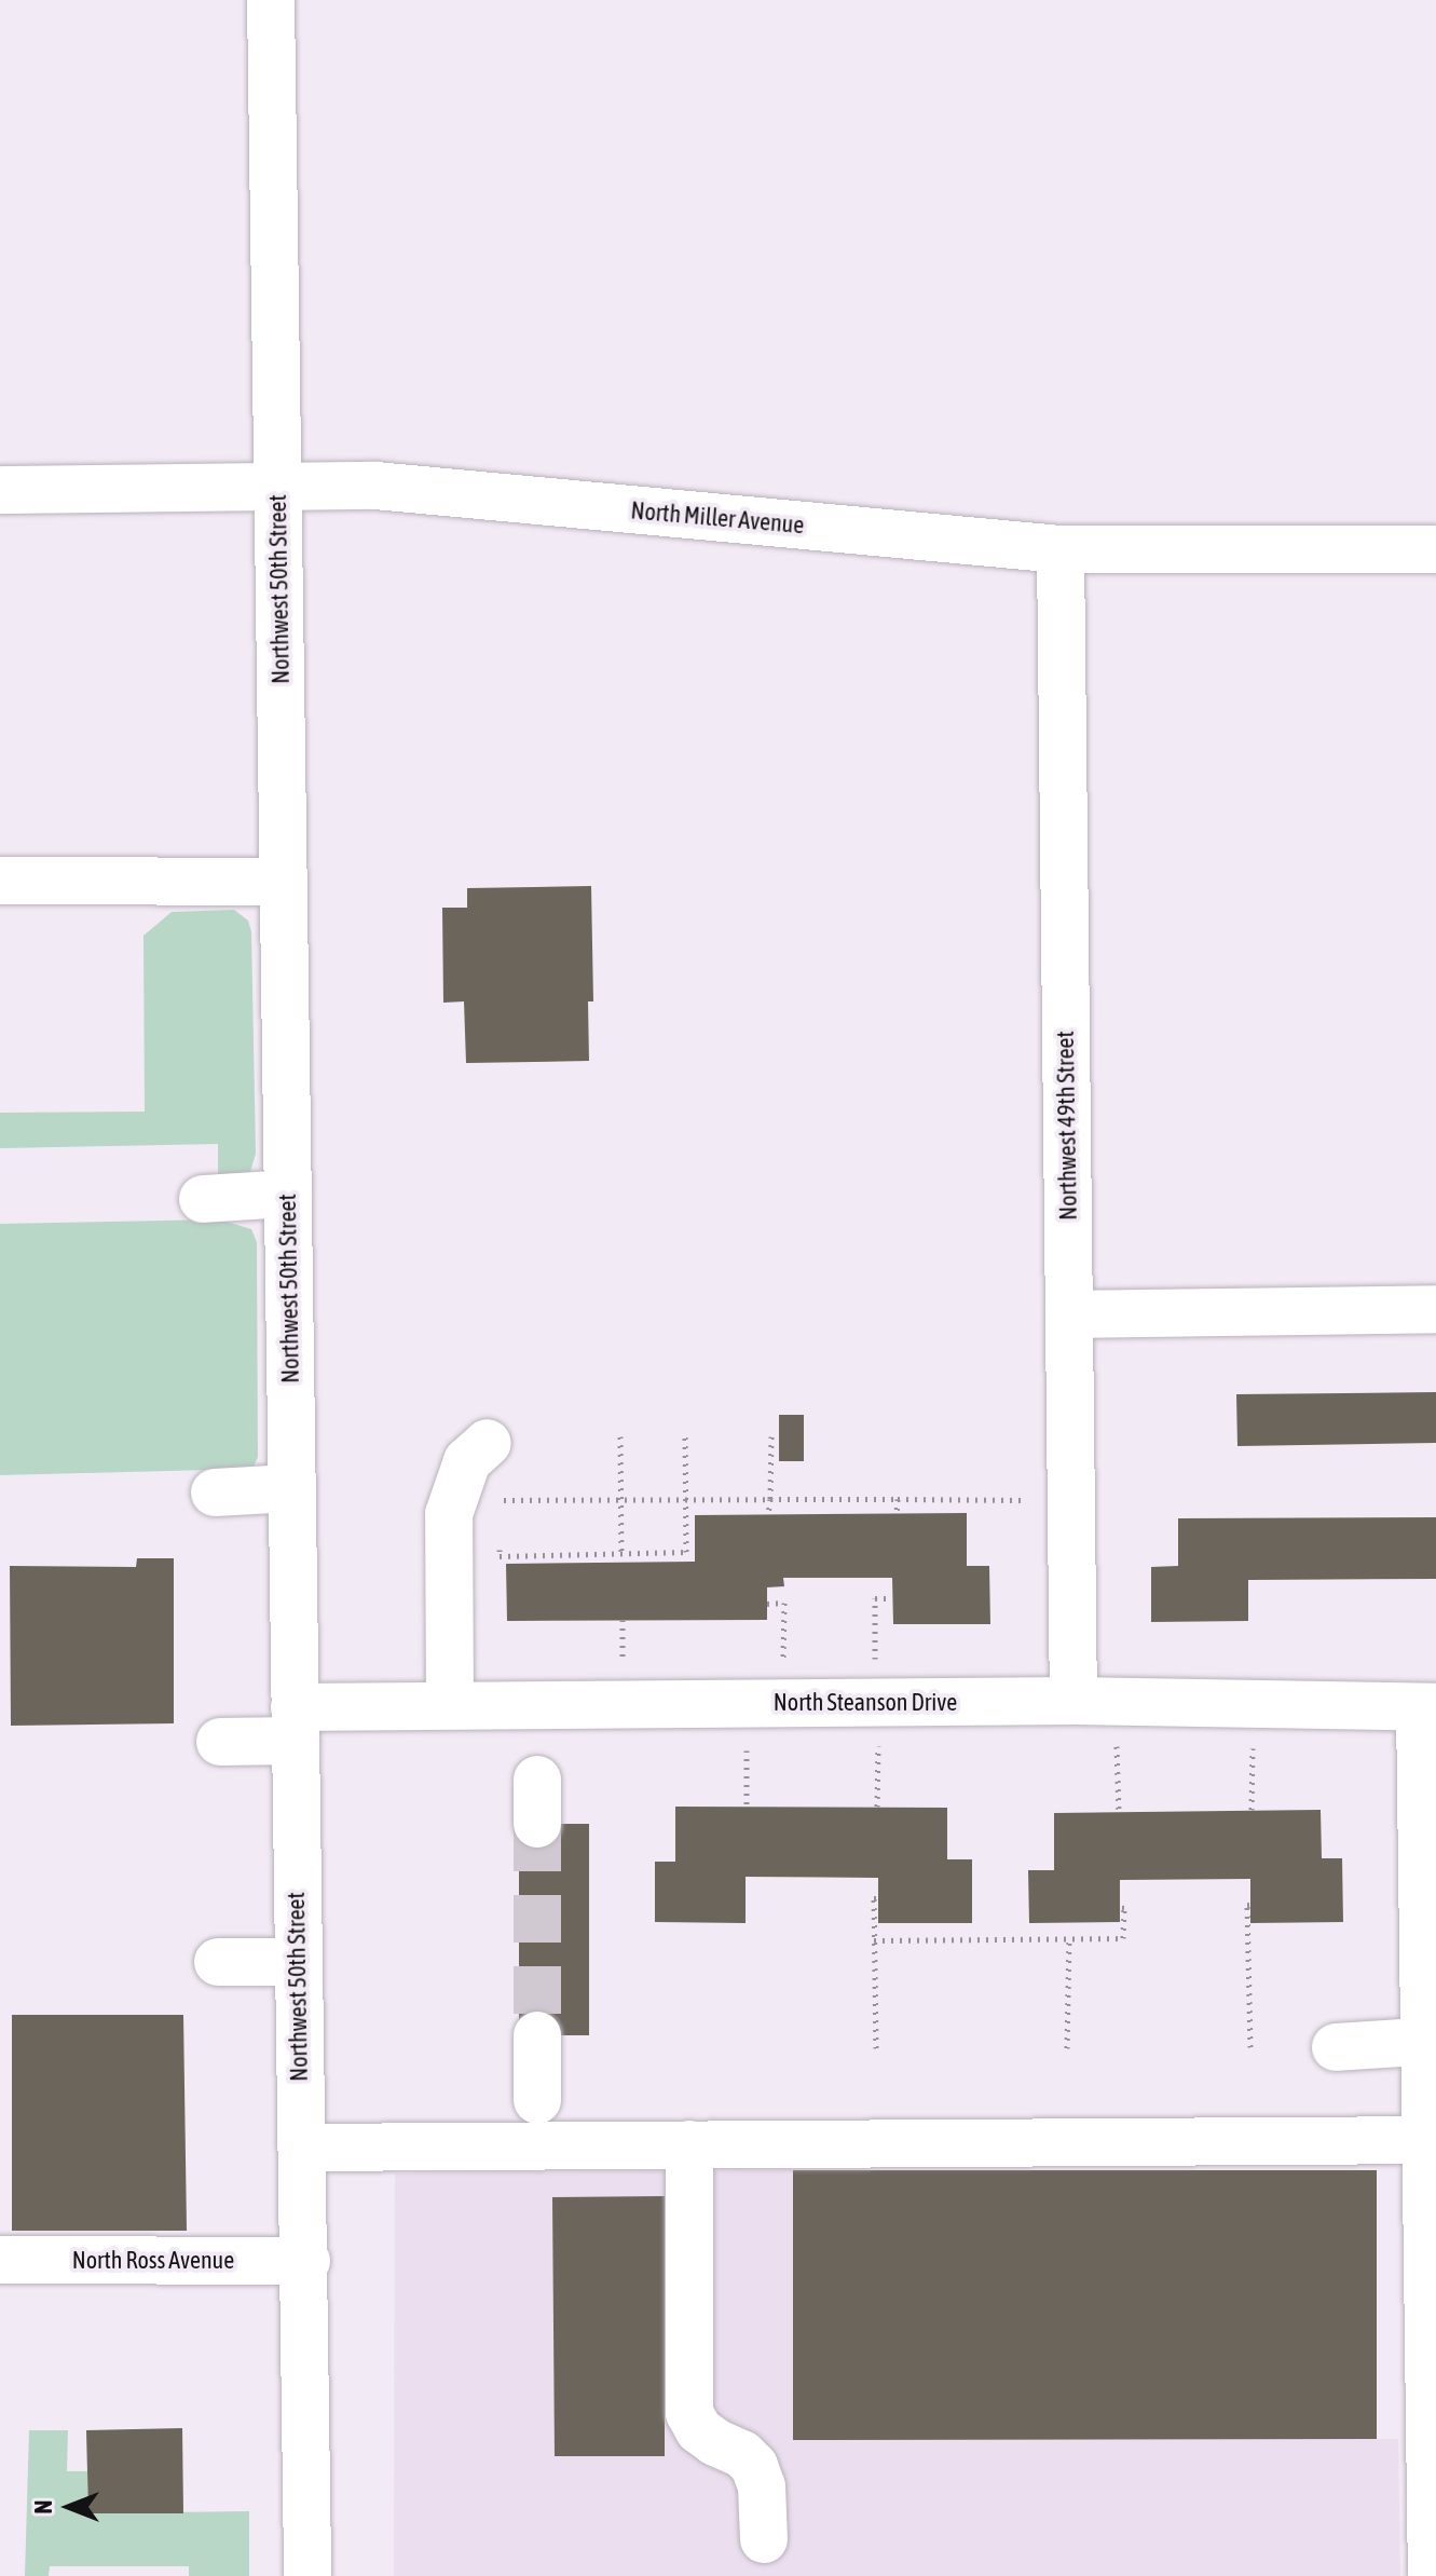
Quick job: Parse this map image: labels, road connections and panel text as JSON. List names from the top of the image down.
{
  "streets": {
    "street": [
      "North Miller Avenue",
      "Northwest 50th Street",
      "Northwest 49th Street",
      "North Steanson Drive",
      "North Ross Avenue"
    ]
  },
  "crossings": [
    ["North Miller Avenue", "Northwest 50th Street"],
    ["North Miller Avenue", "Northwest 49th Street"],
    ["Northwest 50th Street", "North Steanson Drive"],
    ["Northwest 50th Street", "North Ross Avenue"],
    ["Northwest 49th Street", "North Steanson Drive"]
  ],
  "north": "left"
}
